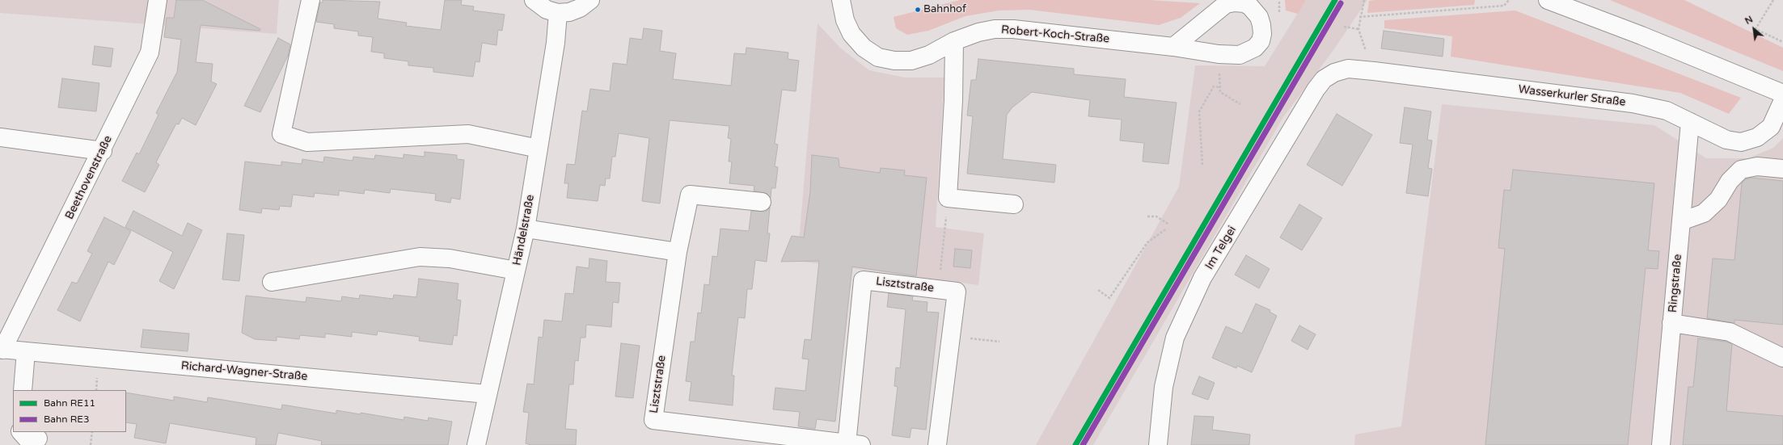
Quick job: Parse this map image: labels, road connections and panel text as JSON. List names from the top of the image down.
{
  "streets": {
    "street": [
      "Robert-Koch-Straße",
      "Wasserkurler Straße",
      "Beethovenstraße",
      "Händelstraße",
      "Im Telgei",
      "Ringstraße",
      "Lisztstraße",
      "Richard-Wagner-Straße"
    ]
  },
  "crossings": [
    ["Wasserkurler Straße", "Im Telgei"],
    ["Wasserkurler Straße", "Ringstraße"],
    ["Beethovenstraße", "Richard-Wagner-Straße"],
    ["Händelstraße", "Richard-Wagner-Straße"]
  ],
  "places": ["Bahnhof"],
  "lines": ["rail line RE11", "rail line RE3"],
  "legend": ["Bahn RE11", "Bahn RE3"],
  "north": "top left"
}
